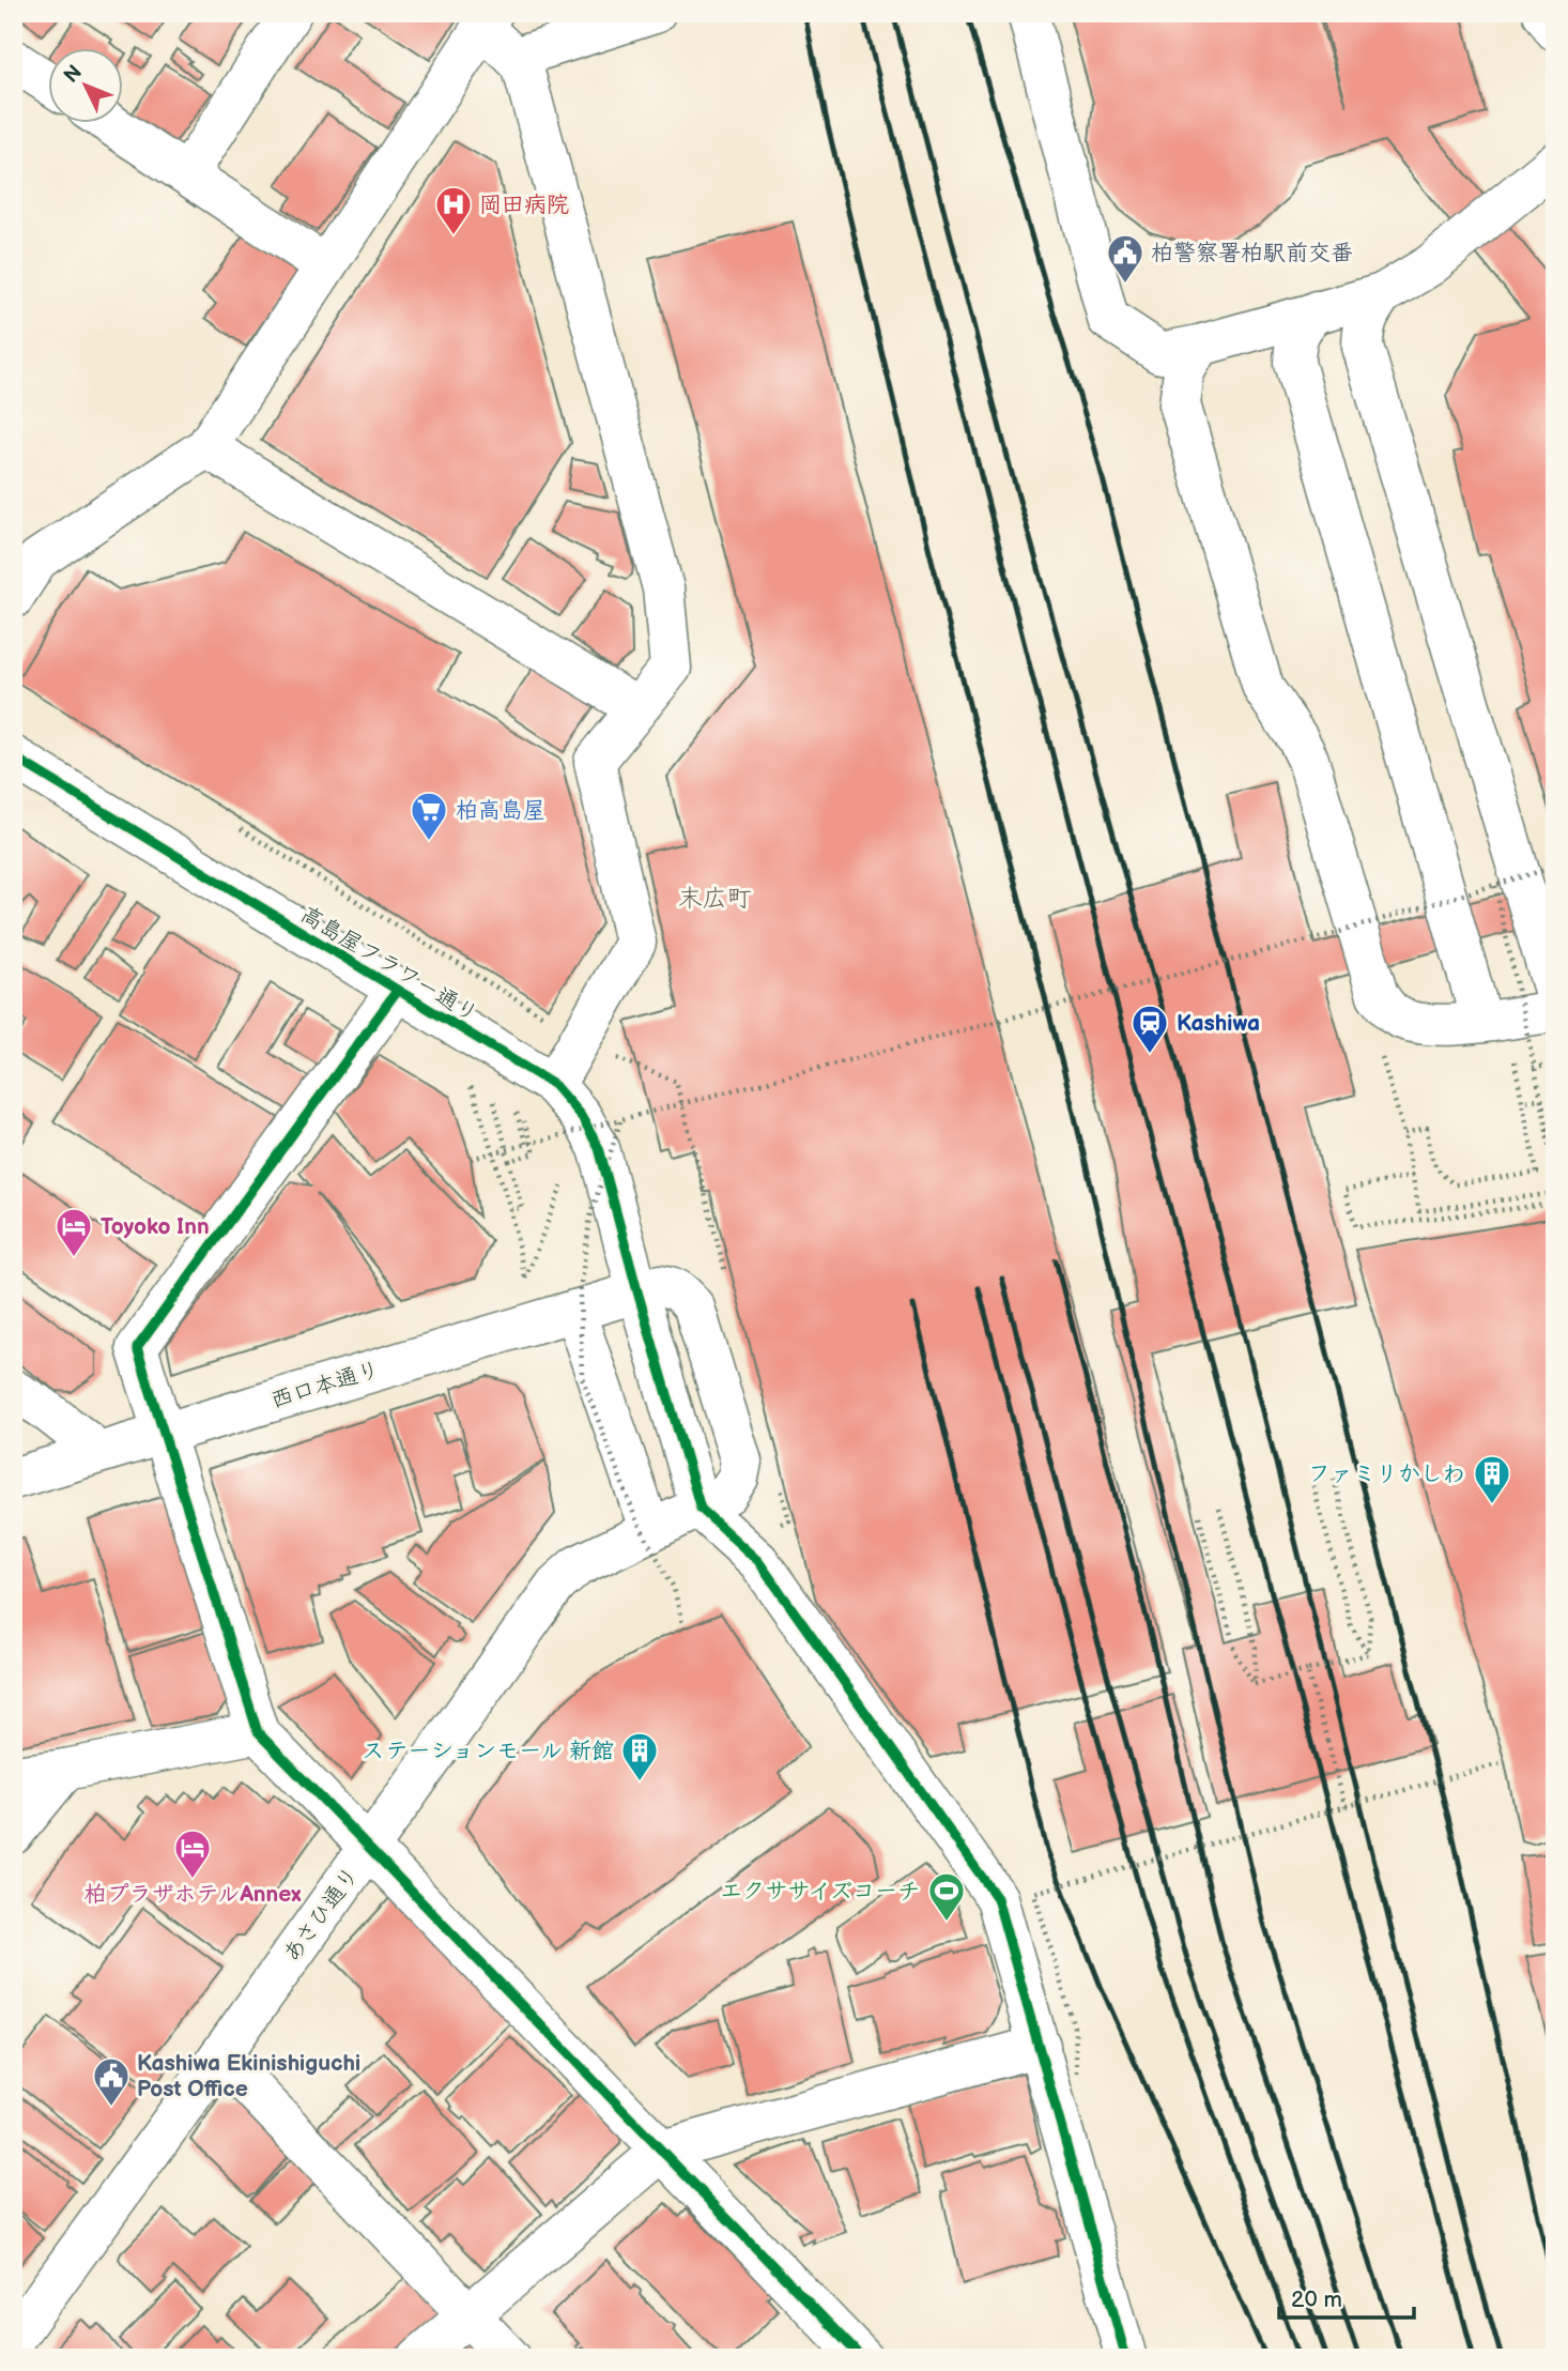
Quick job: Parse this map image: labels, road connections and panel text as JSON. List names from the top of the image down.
{
  "streets": {
    "street": ["高島屋フラワー通り", "西口本通り", "あさひ通り"]
  },
  "crossings": [
    ["高島屋フラワー通り", "西口本通り"],
    ["高島屋フラワー通り", "あさひ通り"]
  ],
  "districts": ["末広町"],
  "places": {
    "hospital": ["岡田病院"],
    "public building": ["柏警察署柏駅前交番", "Kashiwa Ekinishiguchi Post Office"],
    "supermarket": ["柏高島屋"],
    "station": ["Kashiwa"],
    "hotel": ["Toyoko Inn", "柏プラザホテルAnnex"],
    "building": ["ファミリかしわ", "ステーションモール 新館"],
    "sports": ["エクササイズコーチ"]
  },
  "scale_bar": "20 m",
  "north": "top left"
}
